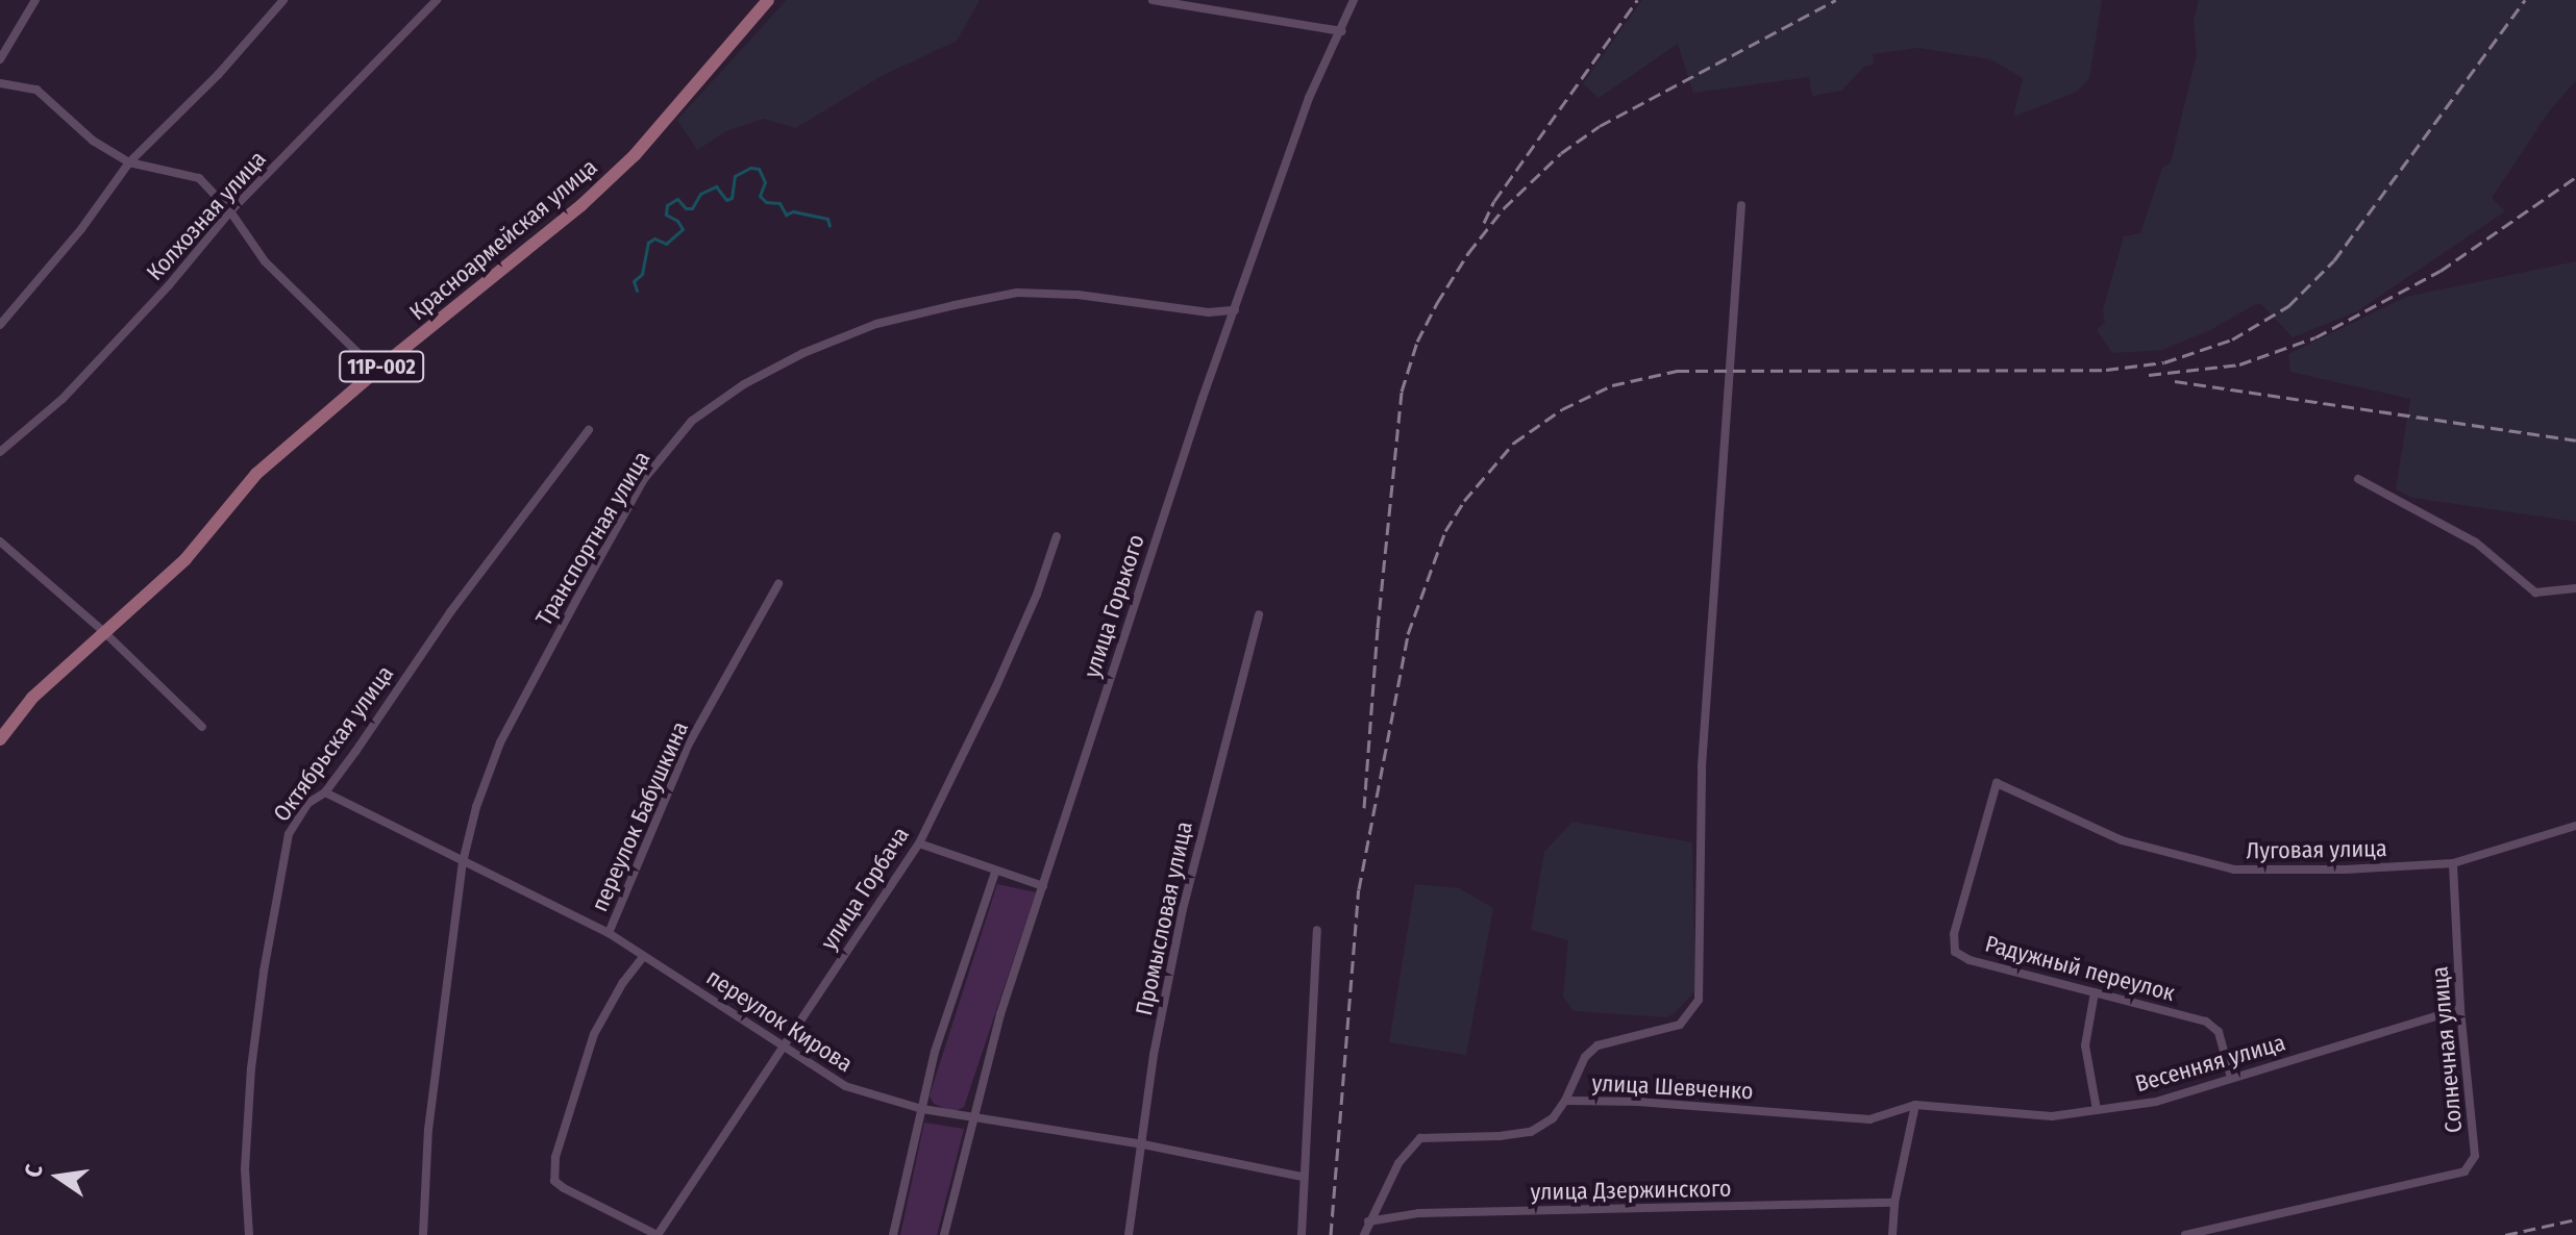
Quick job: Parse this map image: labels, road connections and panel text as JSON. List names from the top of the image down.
{
  "streets": {
    "main road": ["Красноармейская улица", "11Р-002"],
    "street": [
      "Колхозная улица",
      "Транспортная улица",
      "улица Горького",
      "Октябрьская улица",
      "переулок Бабушкина",
      "Луговая улица",
      "улица Горбача",
      "Промысловая улица",
      "Радужный переулок",
      "переулок Кирова",
      "Солнечная улица",
      "Весенняя улица",
      "улица Шевченко",
      "улица Дзержинского"
    ]
  },
  "crossings": [
    ["Транспортная улица", "улица Горького"],
    ["Транспортная улица", "переулок Кирова"],
    ["улица Горького", "переулок Кирова"],
    ["Октябрьская улица", "переулок Кирова"],
    ["переулок Бабушкина", "переулок Кирова"],
    ["Луговая улица", "Радужный переулок"],
    ["Луговая улица", "Солнечная улица"],
    ["улица Горбача", "переулок Кирова"],
    ["Промысловая улица", "переулок Кирова"],
    ["Радужный переулок", "Весенняя улица"],
    ["Солнечная улица", "Весенняя улица"],
    ["Весенняя улица", "улица Шевченко"],
    ["улица Шевченко", "улица Дзержинского"]
  ],
  "north": "left"
}
